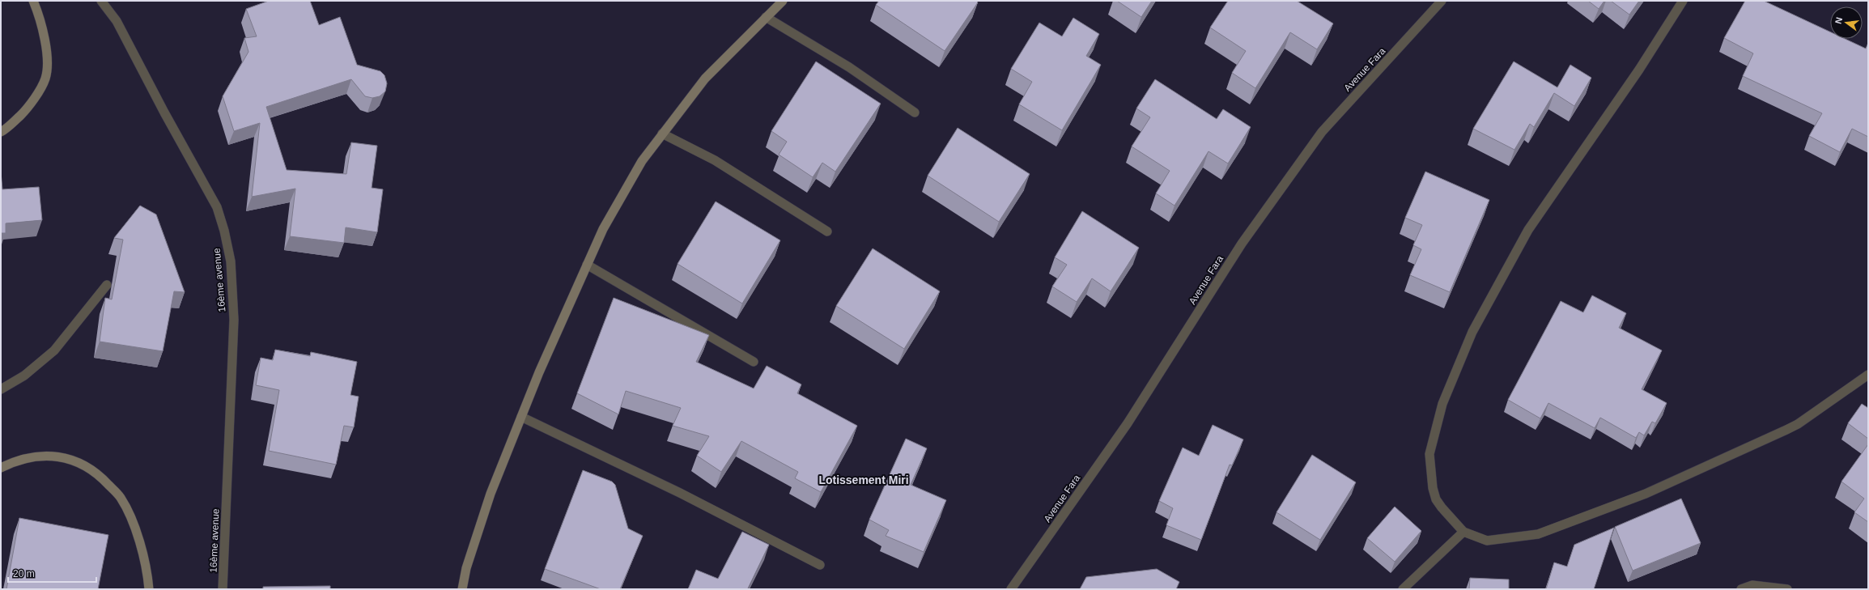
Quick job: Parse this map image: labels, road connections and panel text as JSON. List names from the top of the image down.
{
  "streets": {
    "street": ["Avenue Fara", "16ème avenue"]
  },
  "districts": ["Lotissement Miri"],
  "scale_bar": "20 m",
  "north": "left"
}
